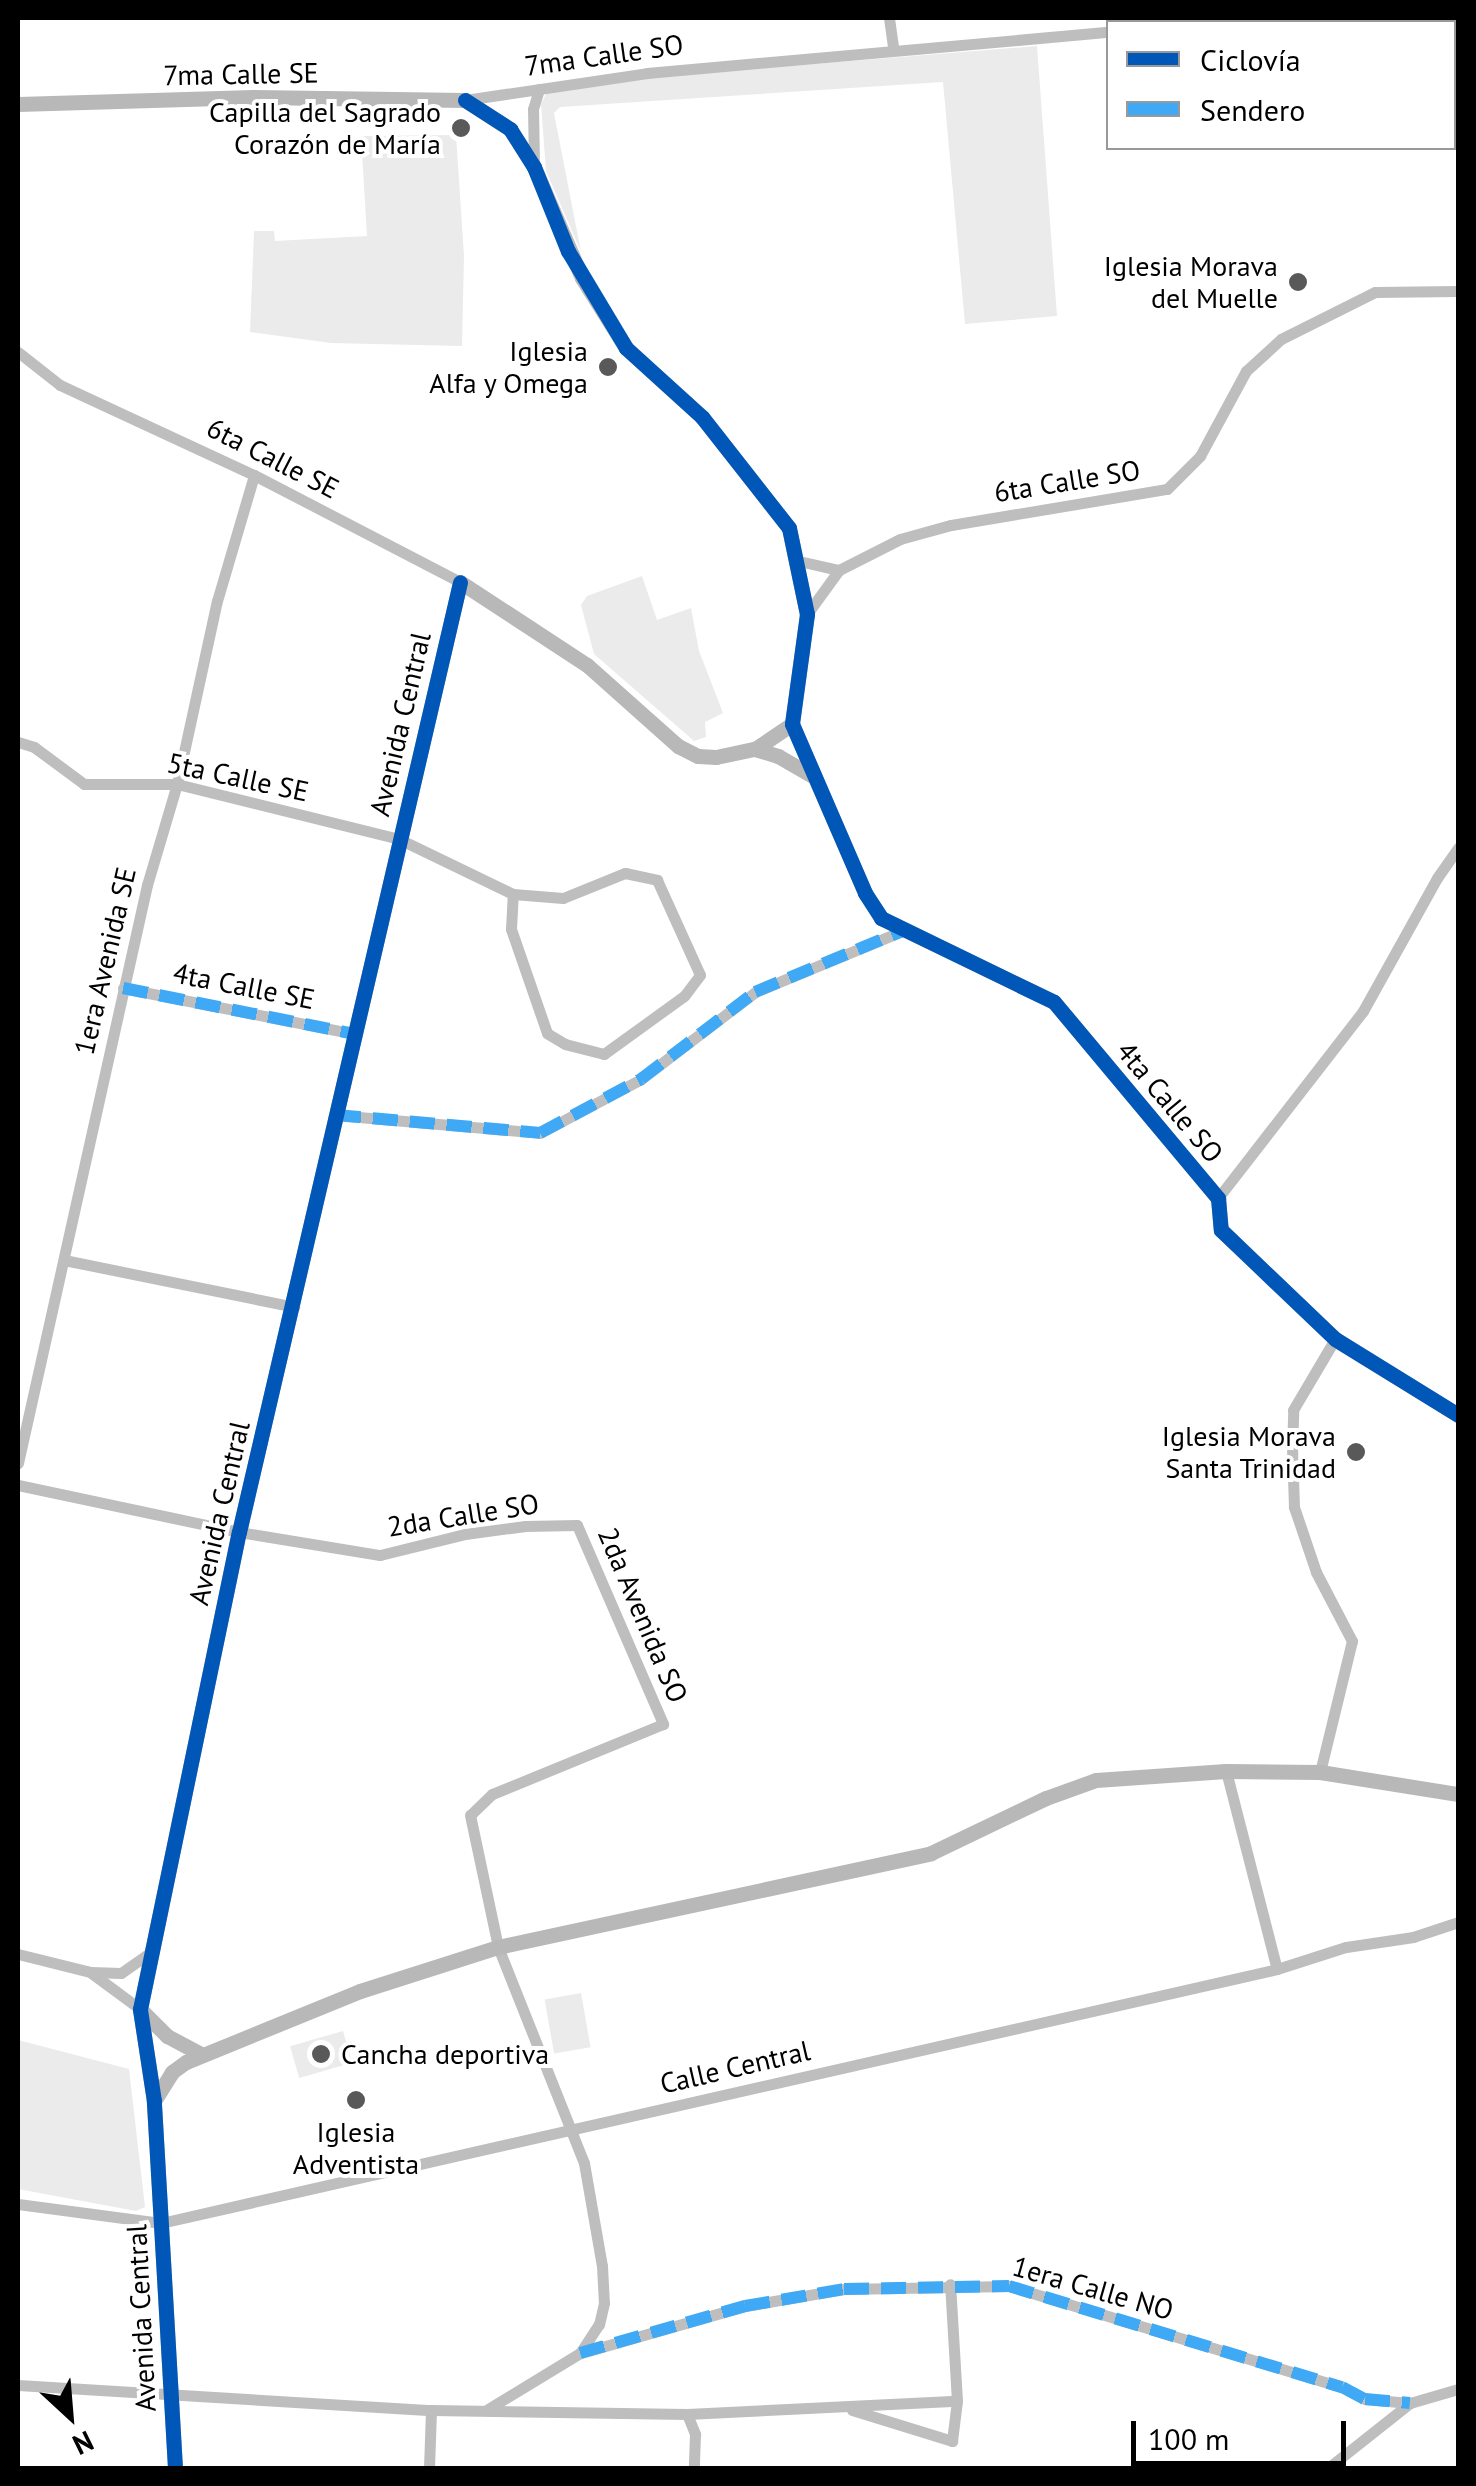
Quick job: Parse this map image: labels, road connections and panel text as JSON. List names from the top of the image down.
{
  "streets": {
    "street": [
      "7ma Calle SO",
      "7ma Calle SE",
      "6ta Calle SE",
      "6ta Calle SO",
      "Avenida Central",
      "5ta Calle SE",
      "1era Avenida SE",
      "4ta Calle SE",
      "4ta Calle SO",
      "2da Calle SO",
      "2da Avenida SO",
      "Calle Central",
      "1era Calle NO"
    ]
  },
  "crossings": [
    ["7ma Calle SO", "7ma Calle SE"],
    ["6ta Calle SE", "Avenida Central"],
    ["6ta Calle SE", "1era Avenida SE"],
    ["Avenida Central", "5ta Calle SE"],
    ["Avenida Central", "4ta Calle SE"],
    ["Avenida Central", "2da Calle SO"],
    ["Avenida Central", "Calle Central"],
    ["5ta Calle SE", "1era Avenida SE"],
    ["1era Avenida SE", "4ta Calle SE"],
    ["2da Calle SO", "2da Avenida SO"]
  ],
  "places": [
    "Capilla del Sagrado Corazón de María",
    "Iglesia Morava del Muelle",
    "Iglesia Alfa y Omega",
    "Iglesia Morava Santa Trinidad",
    "Cancha deportiva",
    "Iglesia Adventista"
  ],
  "legend": ["Ciclovía", "Sendero"],
  "scale_bar": "100 m",
  "north": "bottom right"
}
